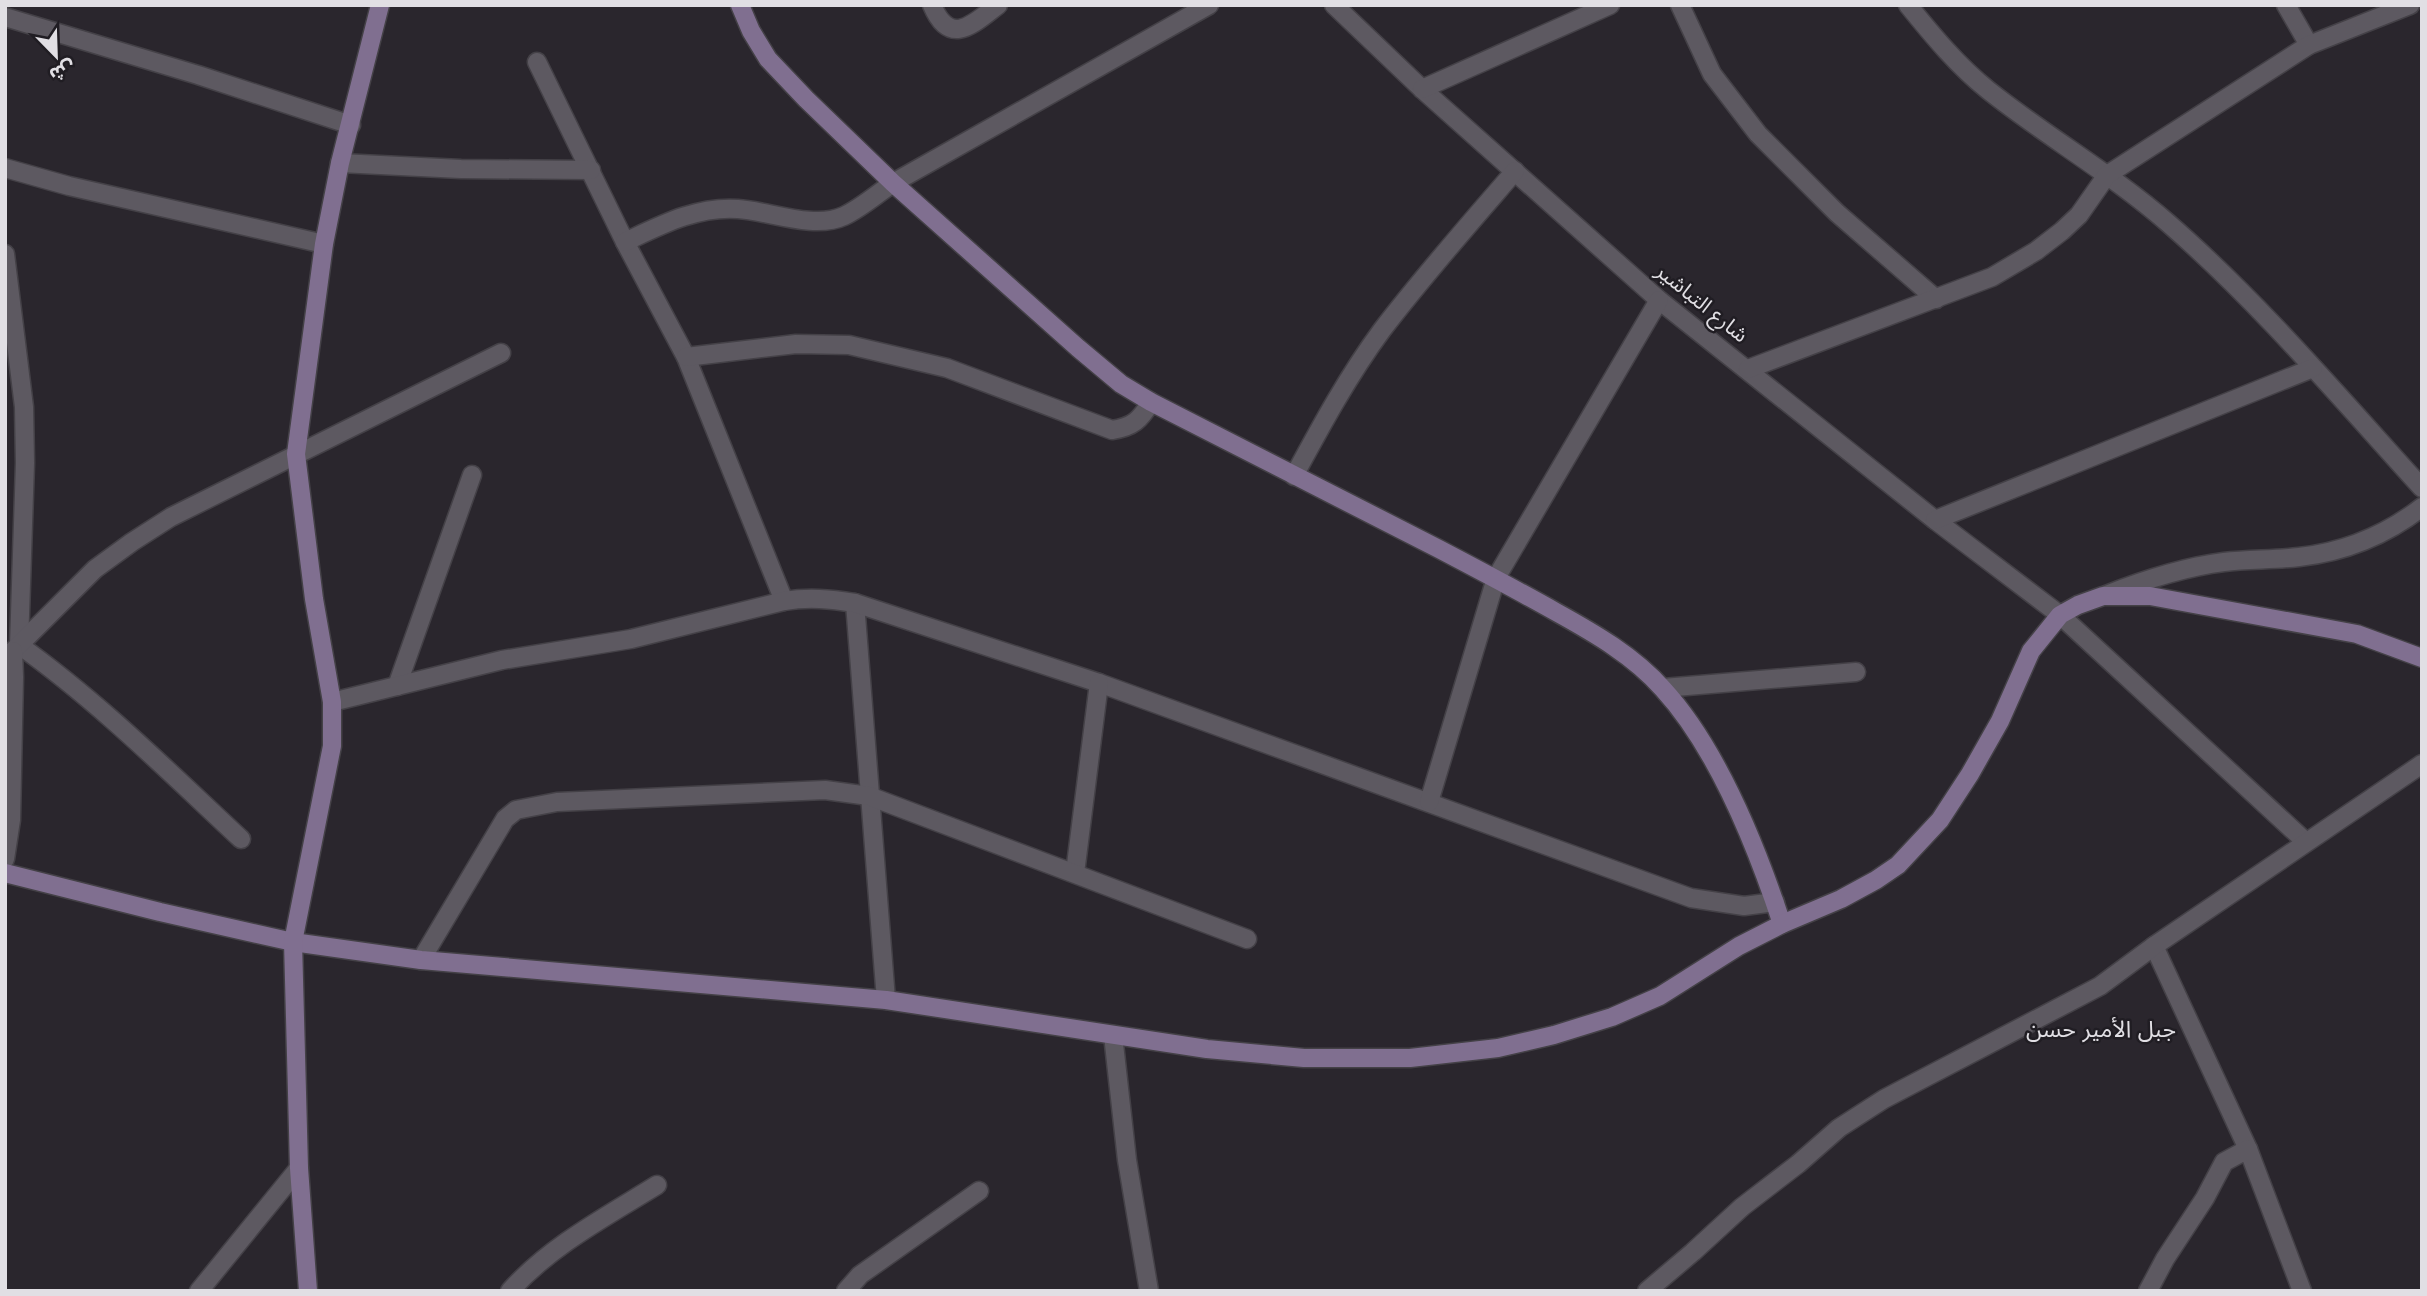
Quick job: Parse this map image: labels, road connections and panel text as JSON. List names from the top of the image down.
{
  "streets": {
    "street": ["شارع التباشير"]
  },
  "districts": ["جبل الأمير حسن"],
  "north": "bottom right"
}
